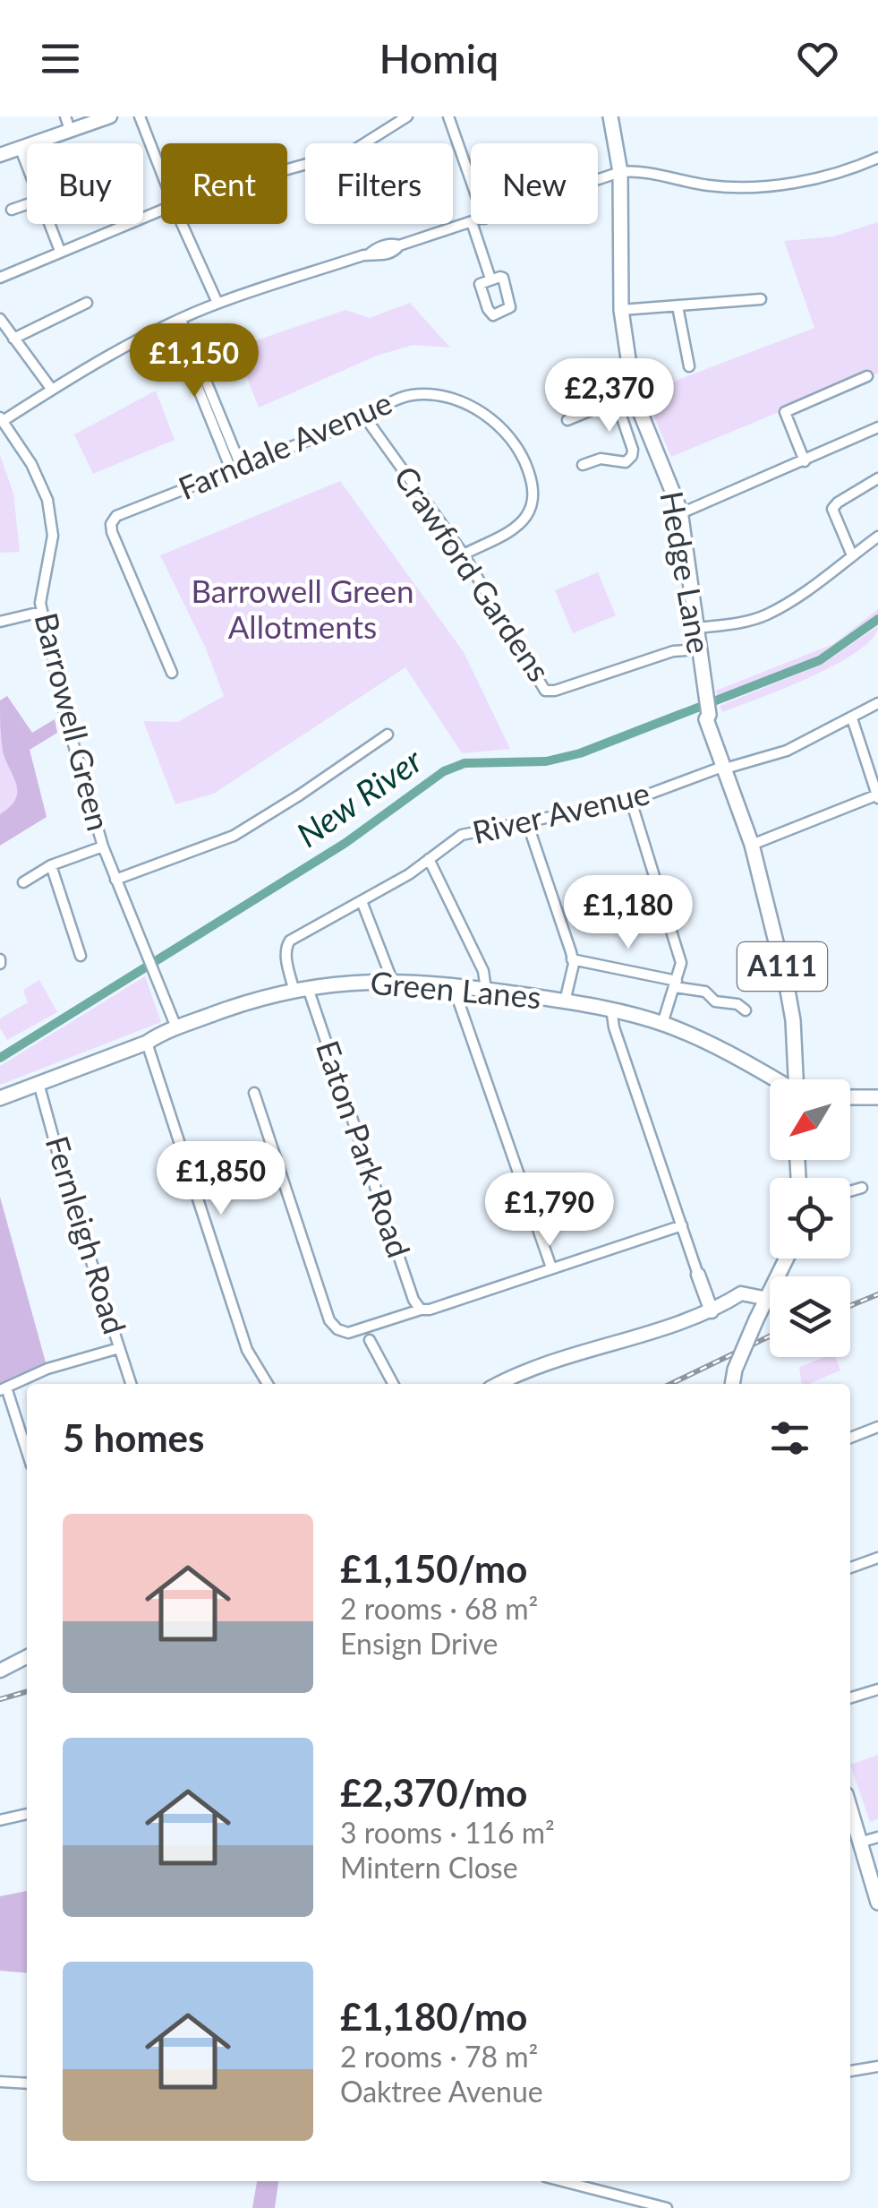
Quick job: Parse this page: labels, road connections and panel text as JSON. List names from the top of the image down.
{
  "streets": {
    "main road": ["Hedge Lane", "A111", "Green Lanes"],
    "street": [
      "Farndale Avenue",
      "Crawford Gardens",
      "Barrowell Green",
      "River Avenue",
      "Eaton Park Road",
      "Fernleigh Road"
    ]
  },
  "crossings": [
    ["Farndale Avenue", "Crawford Gardens"],
    ["Hedge Lane", "Crawford Gardens"],
    ["Hedge Lane", "River Avenue"],
    ["Barrowell Green", "Green Lanes"],
    ["River Avenue", "Green Lanes"],
    ["River Avenue", "Eaton Park Road"],
    ["Green Lanes", "Eaton Park Road"],
    ["Green Lanes", "Fernleigh Road"]
  ],
  "water": ["New River"],
  "parks": ["Barrowell Green Allotments"],
  "north": "bottom left",
  "page": {
    "header": "Homiq",
    "chip": [
      "Buy",
      "Rent",
      "Filters",
      "New"
    ],
    "price": [
      "£1,150",
      "£2,370",
      "£1,180",
      "£1,850",
      "£1,790"
    ],
    "heading": "5 homes",
    "list": [
      {
        "name": "£1,150/mo",
        "note": "2 rooms · 68 m² · Ensign Drive"
      },
      {
        "name": "£2,370/mo",
        "note": "3 rooms · 116 m² · Mintern Close"
      },
      {
        "name": "£1,180/mo",
        "note": "2 rooms · 78 m² · Oaktree Avenue"
      }
    ]
  }
}
